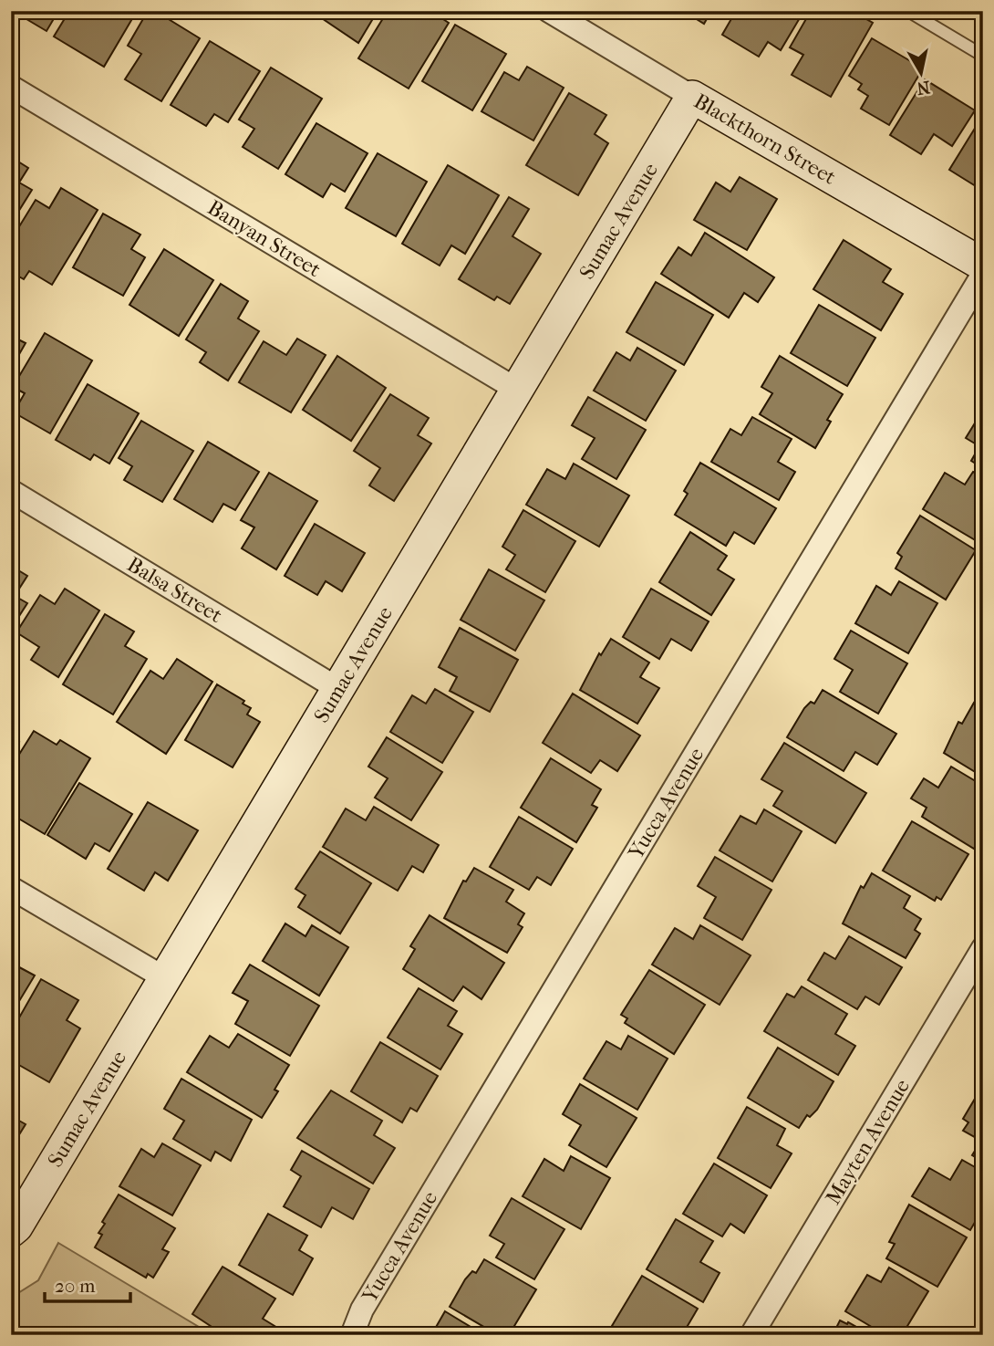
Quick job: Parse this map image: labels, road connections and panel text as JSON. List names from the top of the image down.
{
  "streets": {
    "street": [
      "Blackthorn Street",
      "Sumac Avenue",
      "Banyan Street",
      "Balsa Street",
      "Yucca Avenue",
      "Mayten Avenue"
    ]
  },
  "crossings": [
    ["Blackthorn Street", "Sumac Avenue"],
    ["Sumac Avenue", "Banyan Street"],
    ["Sumac Avenue", "Balsa Street"]
  ],
  "scale_bar": "20 m",
  "north": "bottom"
}
